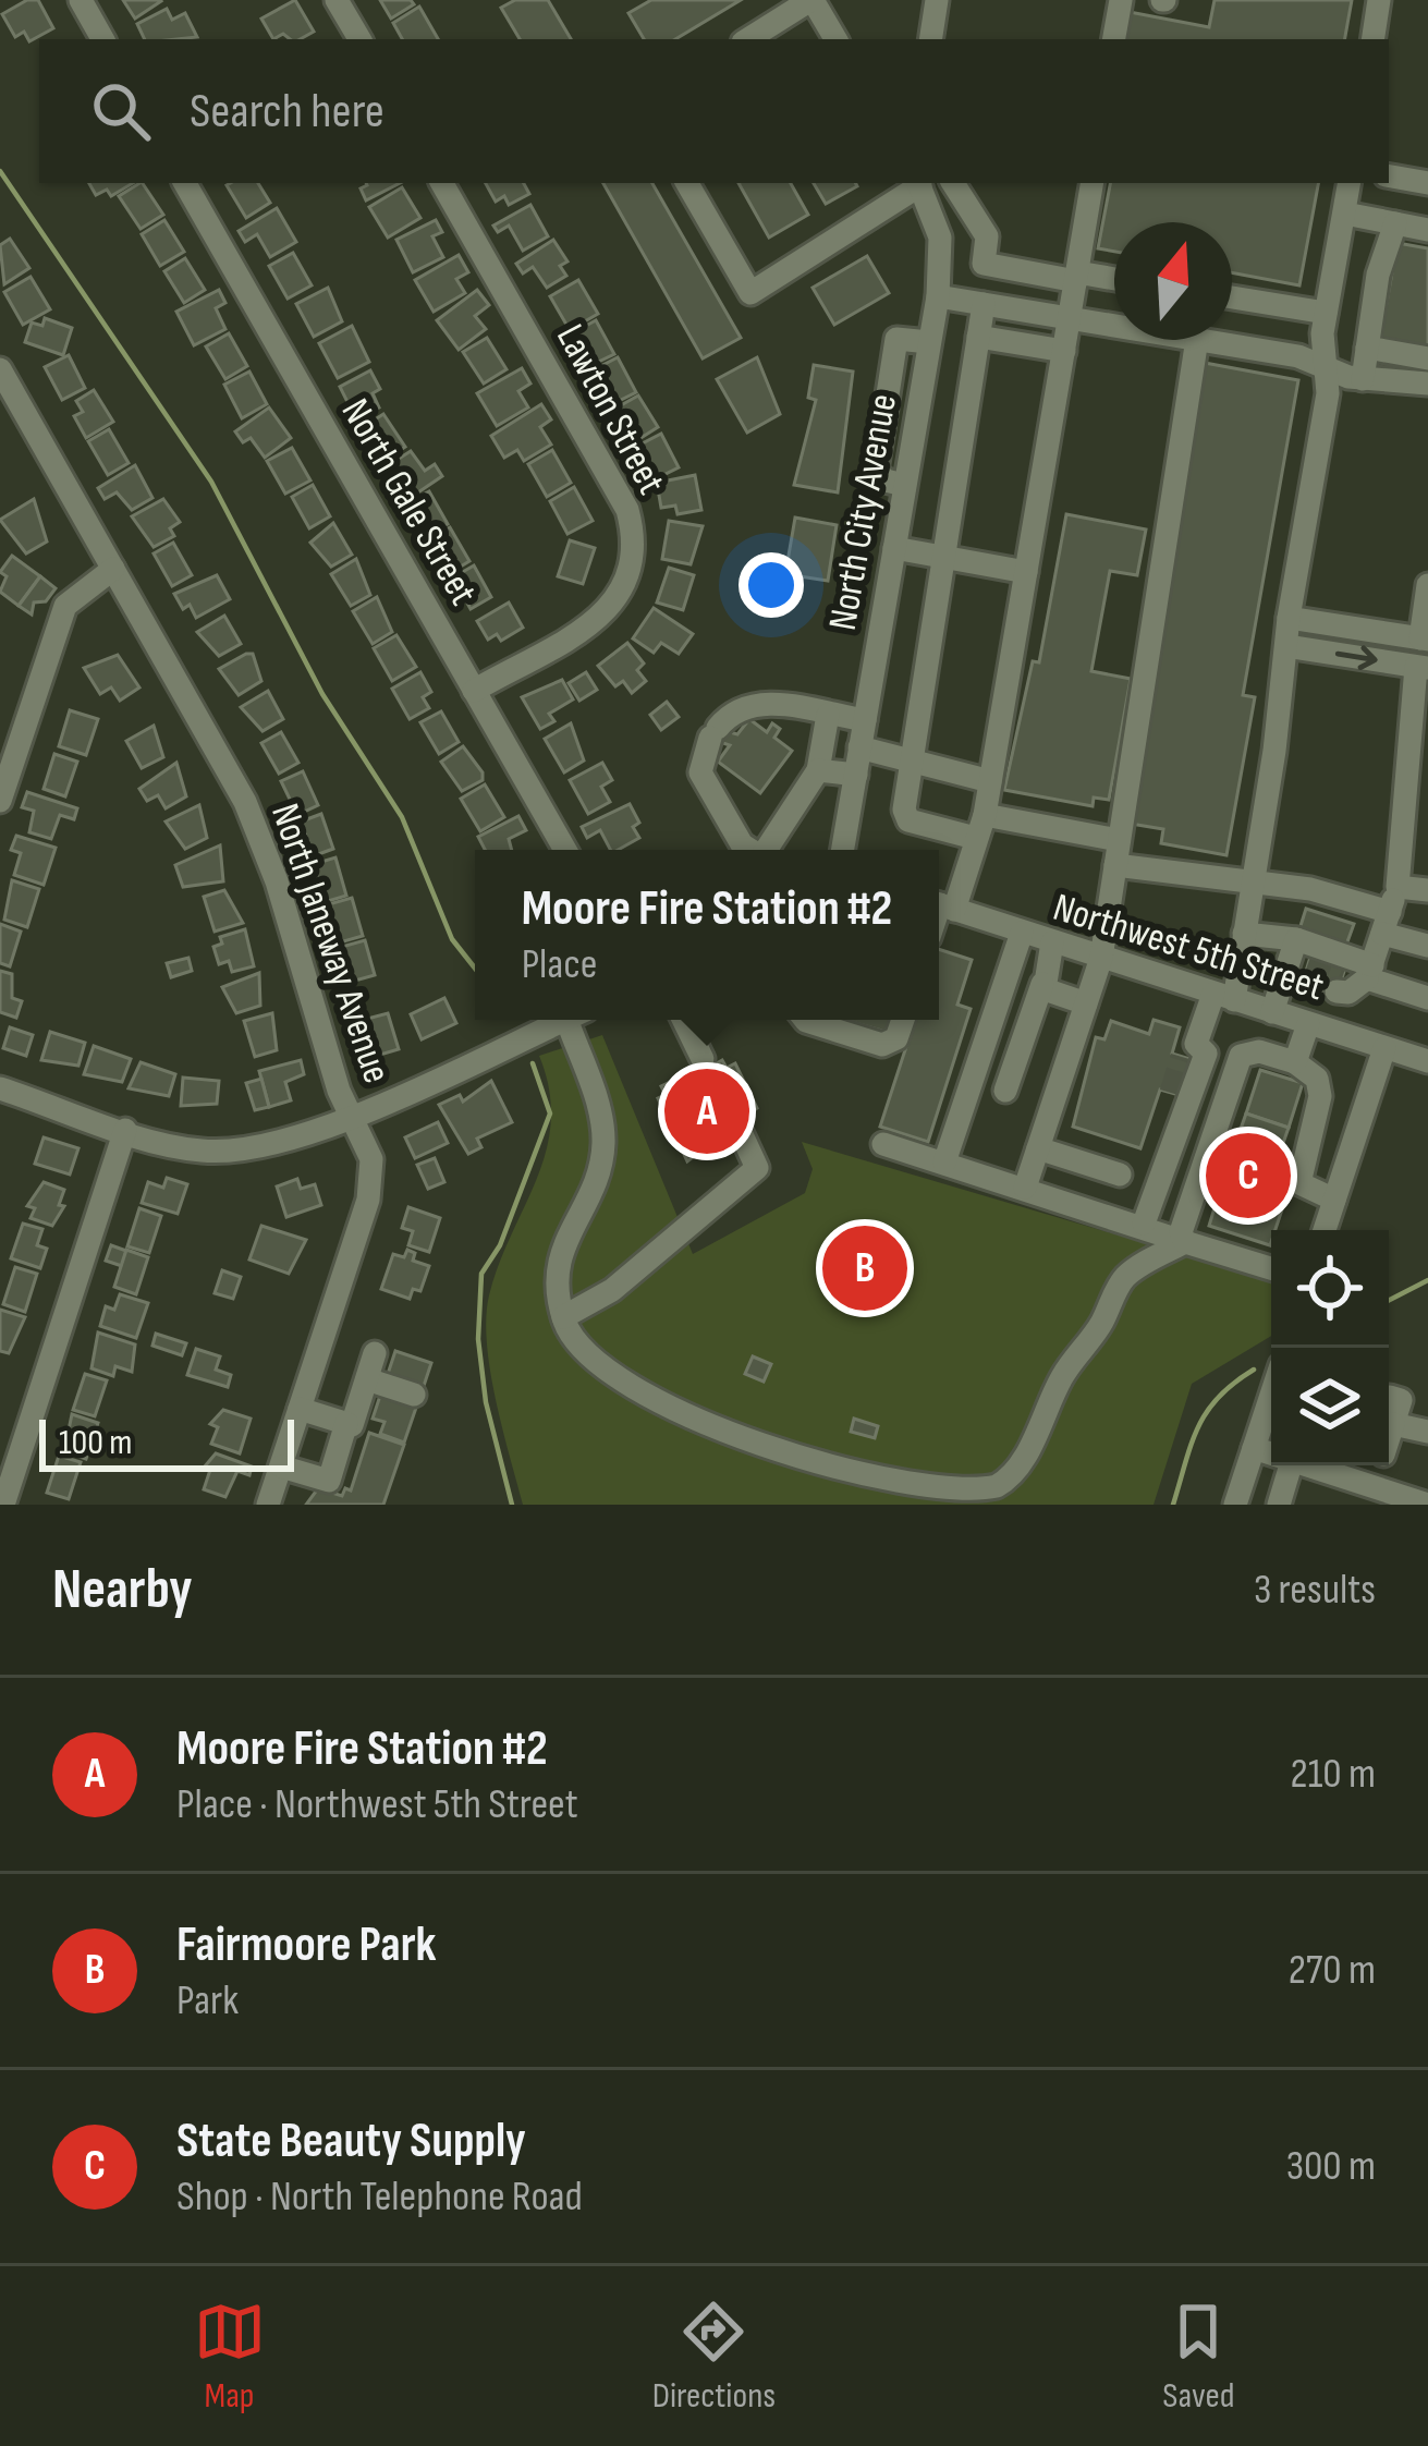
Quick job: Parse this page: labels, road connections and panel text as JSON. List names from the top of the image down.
{
  "streets": {
    "street": [
      "Lawton Street",
      "North Gale Street",
      "North City Avenue",
      "North Janeway Avenue",
      "Northwest 5th Street"
    ]
  },
  "crossings": [
    ["Lawton Street", "North Gale Street"]
  ],
  "scale_bar": "100 m",
  "north": "top",
  "page": {
    "search": "Search here",
    "popup": ["Moore Fire Station #2", "Place"],
    "pins": ["A", "C", "B"],
    "scale": "100 m",
    "heading": ["Nearby", "3 results"],
    "list": [
      {
        "mark": "A",
        "name": "Moore Fire Station #2",
        "note": "Place · Northwest 5th Street",
        "value": "210 m"
      },
      {
        "mark": "B",
        "name": "Fairmoore Park",
        "note": "Park",
        "value": "270 m"
      },
      {
        "mark": "C",
        "name": "State Beauty Supply",
        "note": "Shop · North Telephone Road",
        "value": "300 m"
      }
    ],
    "nav": ["Map", "Directions", "Saved"]
  }
}
